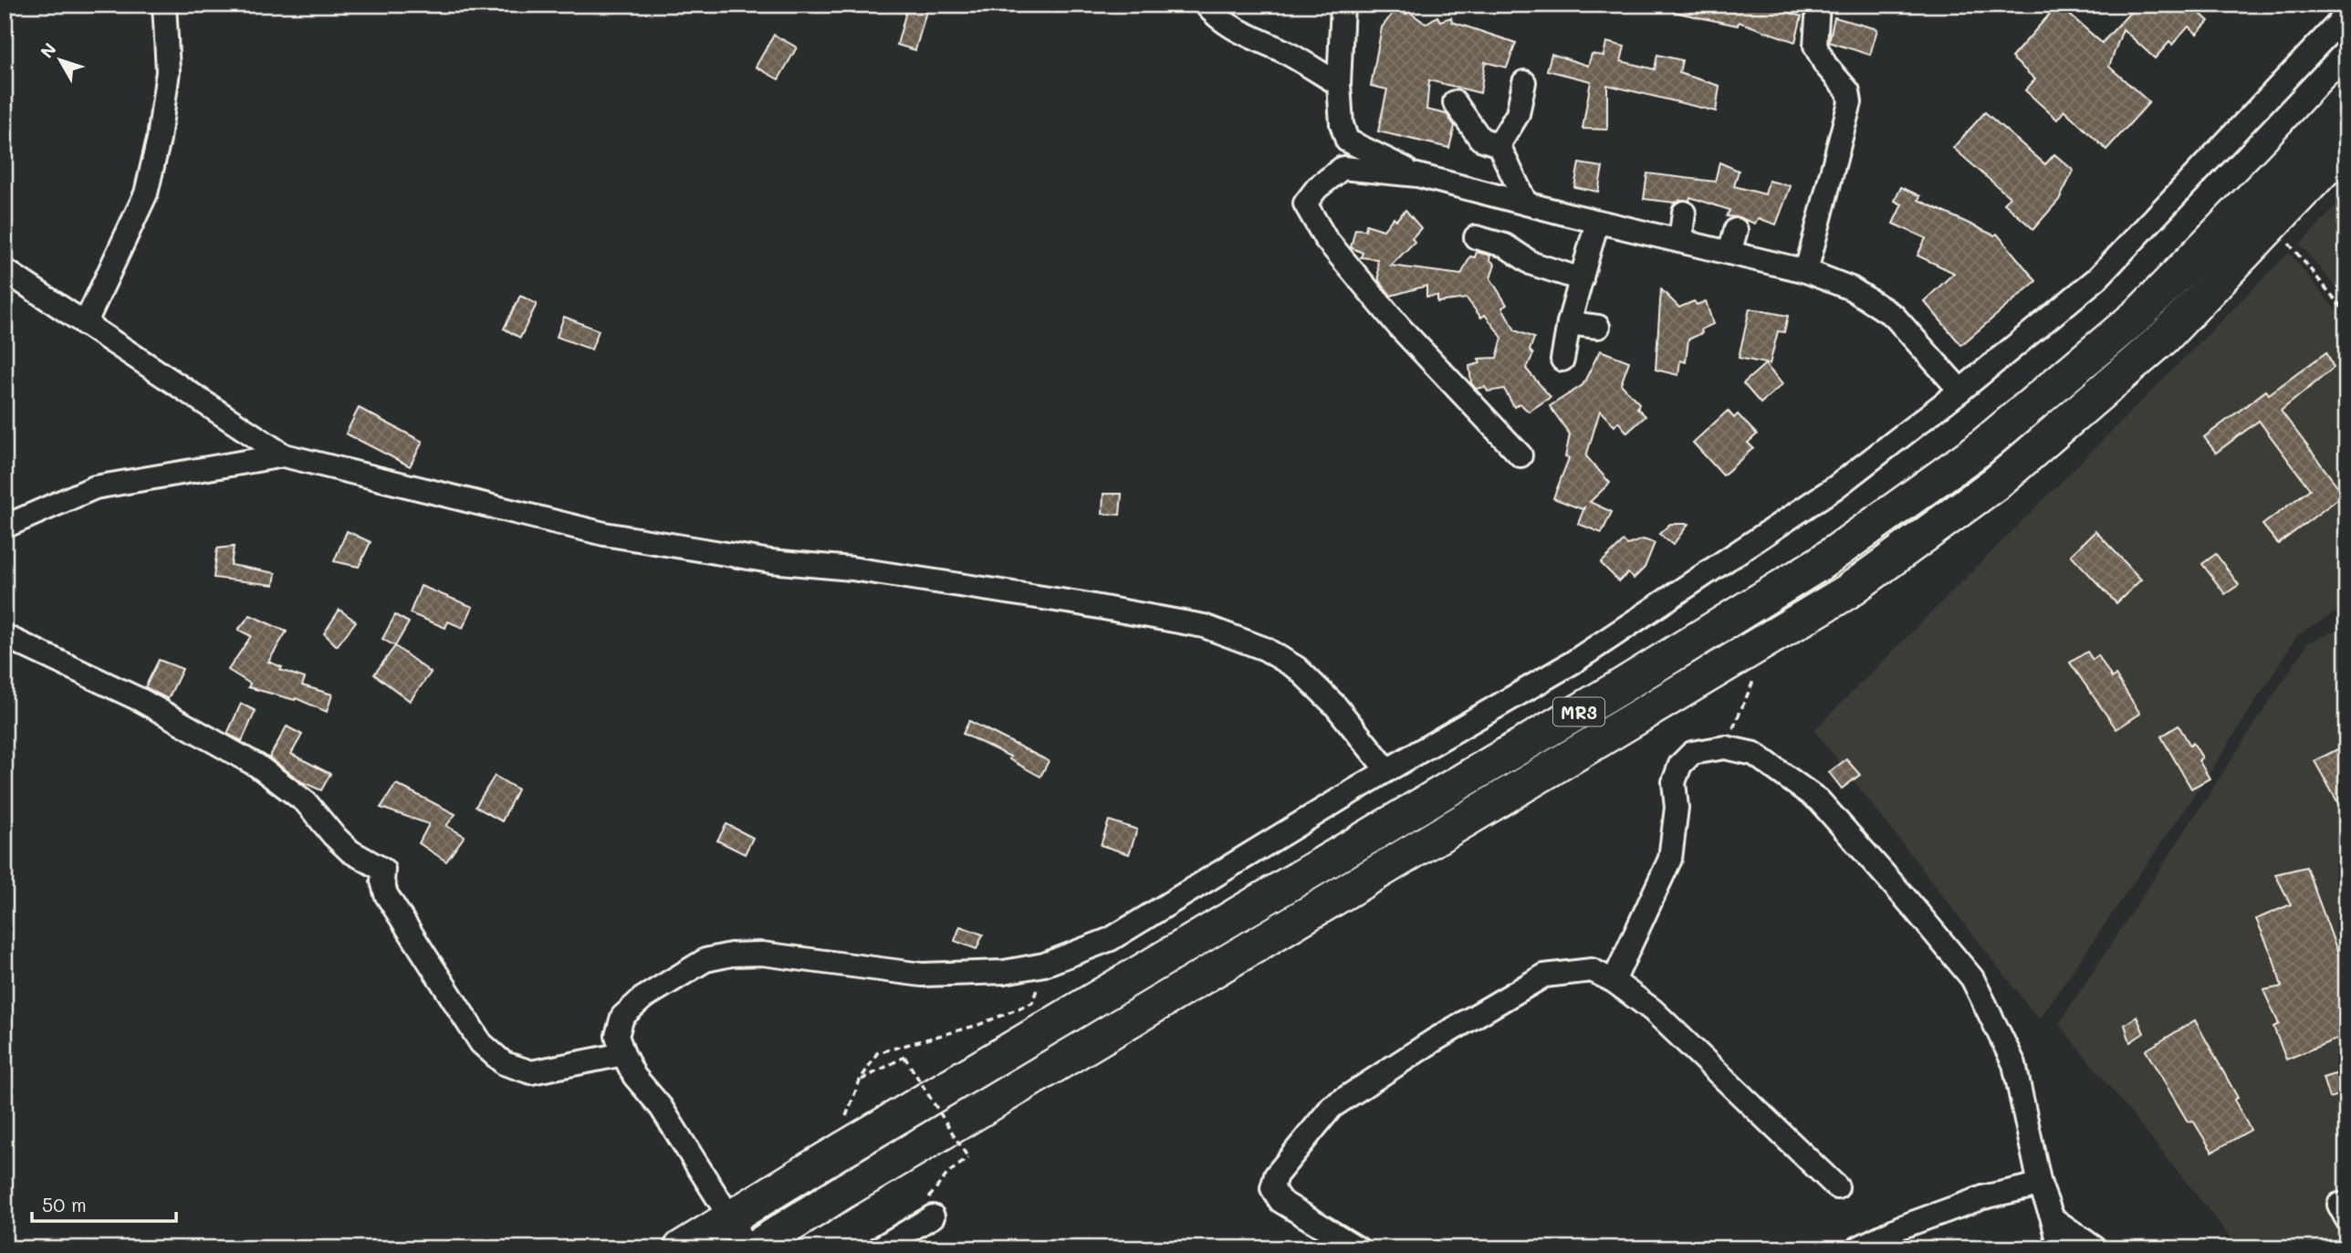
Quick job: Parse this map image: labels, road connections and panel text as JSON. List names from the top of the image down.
{
  "streets": {
    "highway": ["MR3"]
  },
  "scale_bar": "50 m",
  "north": "top left"
}
